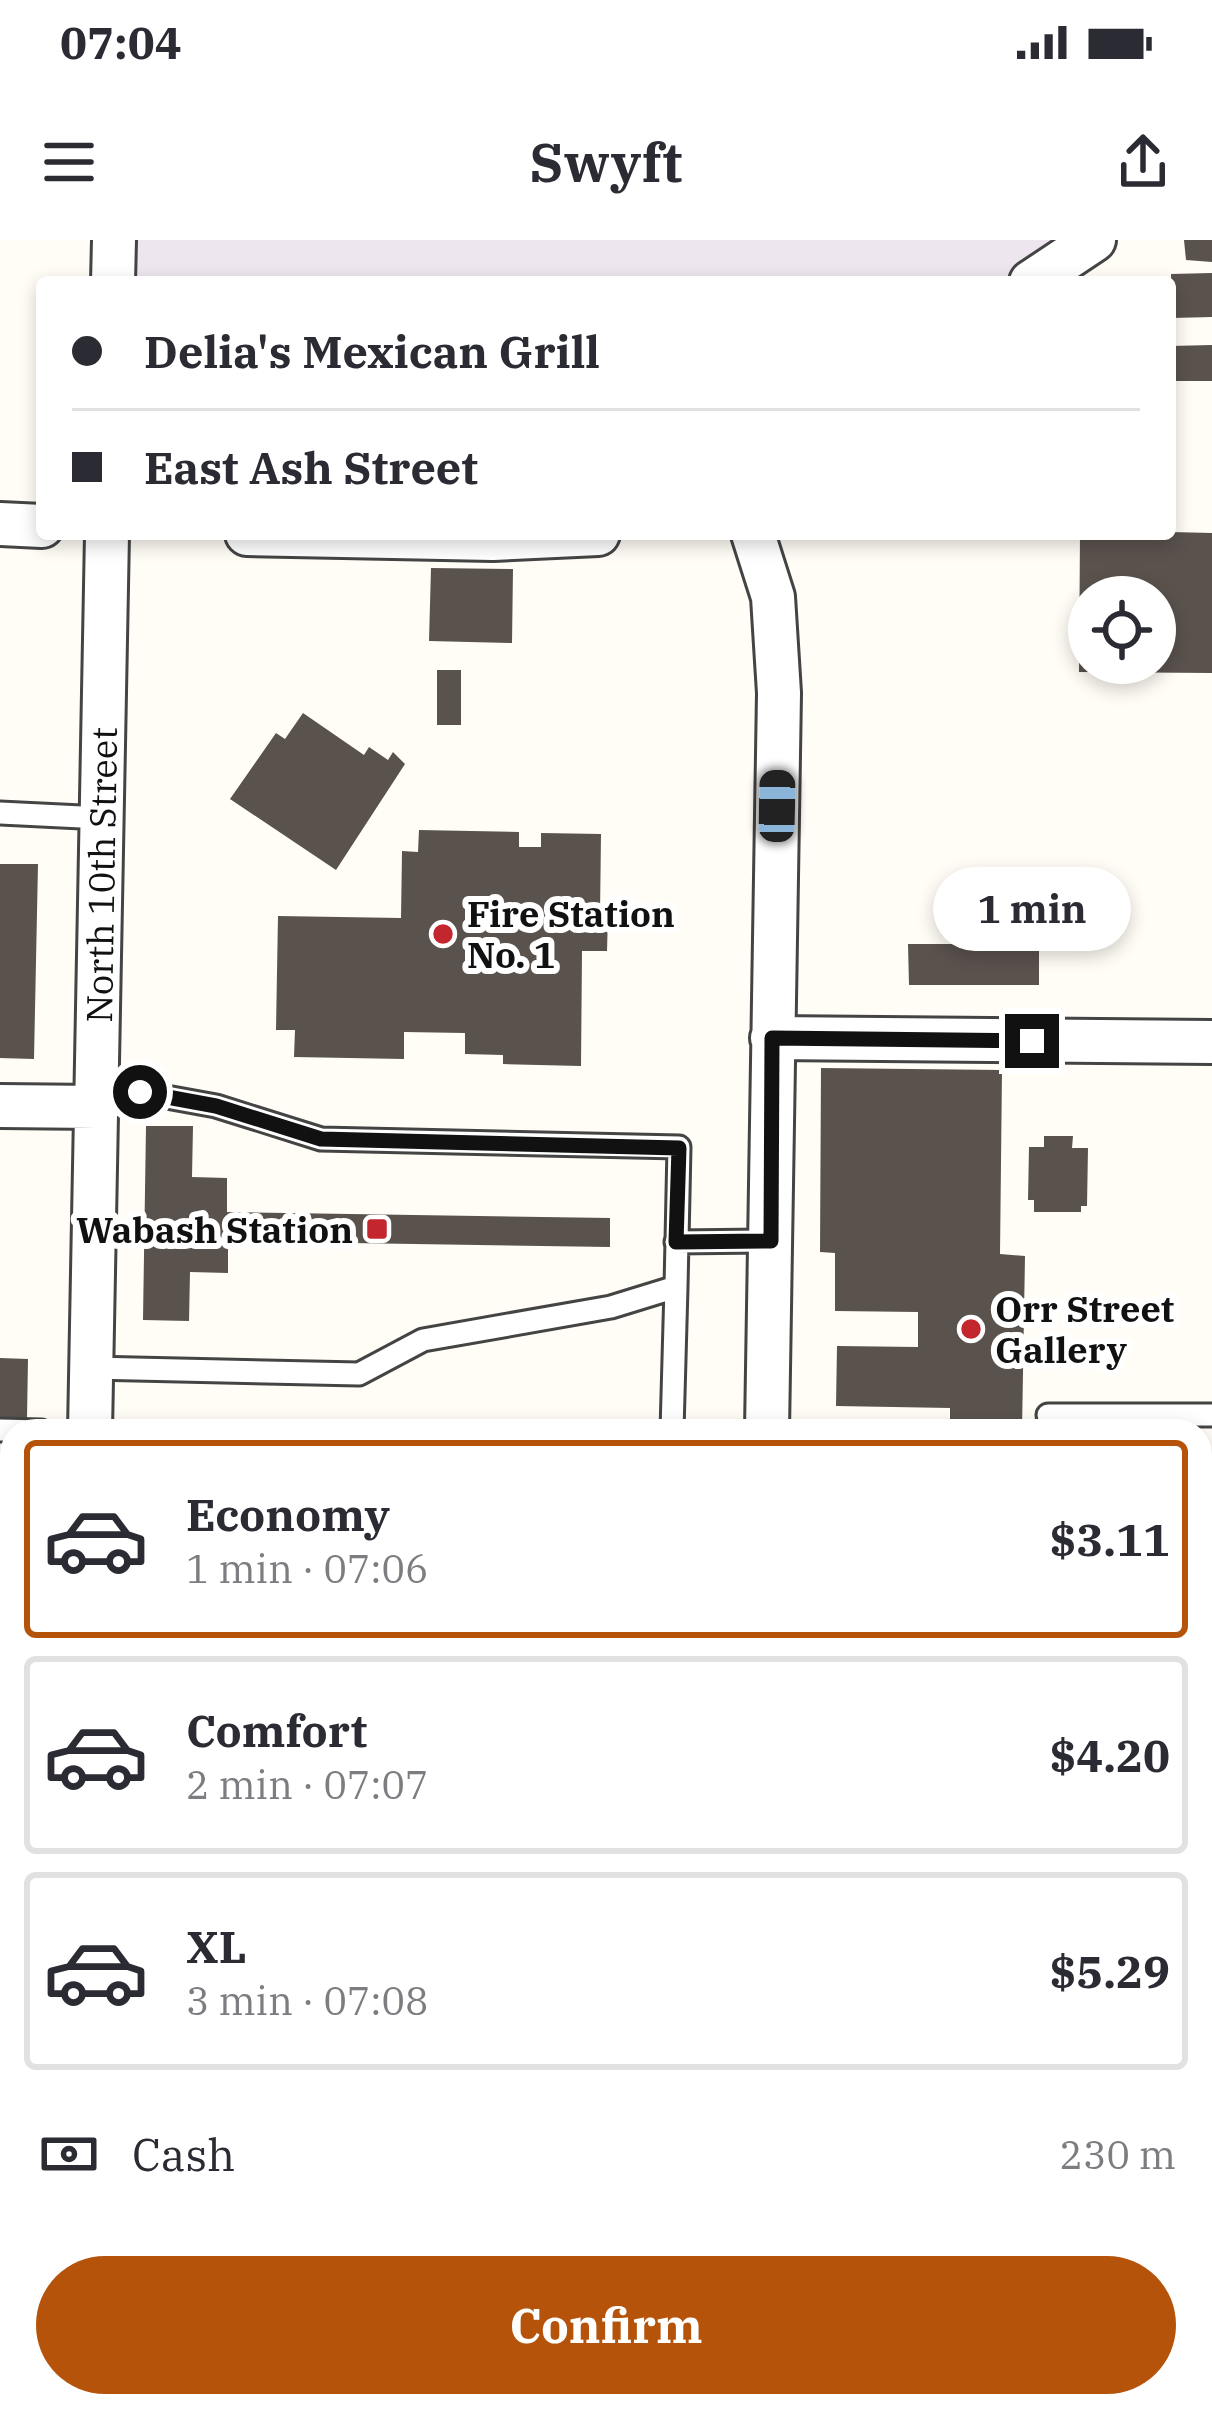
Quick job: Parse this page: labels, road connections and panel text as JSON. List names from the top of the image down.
{
  "streets": {
    "street": ["North 10th Street"]
  },
  "places": {
    "other": ["Fire Station No. 1", "Orr Street Gallery"],
    "transit": ["Wabash Station"]
  },
  "page": {
    "status": "07:04",
    "header": "Swyft",
    "banner": ["Delia's Mexican Grill", "East Ash Street"],
    "bubble": "1 min",
    "list": [
      {
        "name": "Economy",
        "note": "1 min · 07:06",
        "value": "$3.11"
      },
      {
        "name": "Comfort",
        "note": "2 min · 07:07",
        "value": "$4.20"
      },
      {
        "name": "XL",
        "note": "3 min · 07:08",
        "value": "$5.29"
      }
    ],
    "pay": ["Cash", "230 m"],
    "buttons": "Confirm"
  }
}
